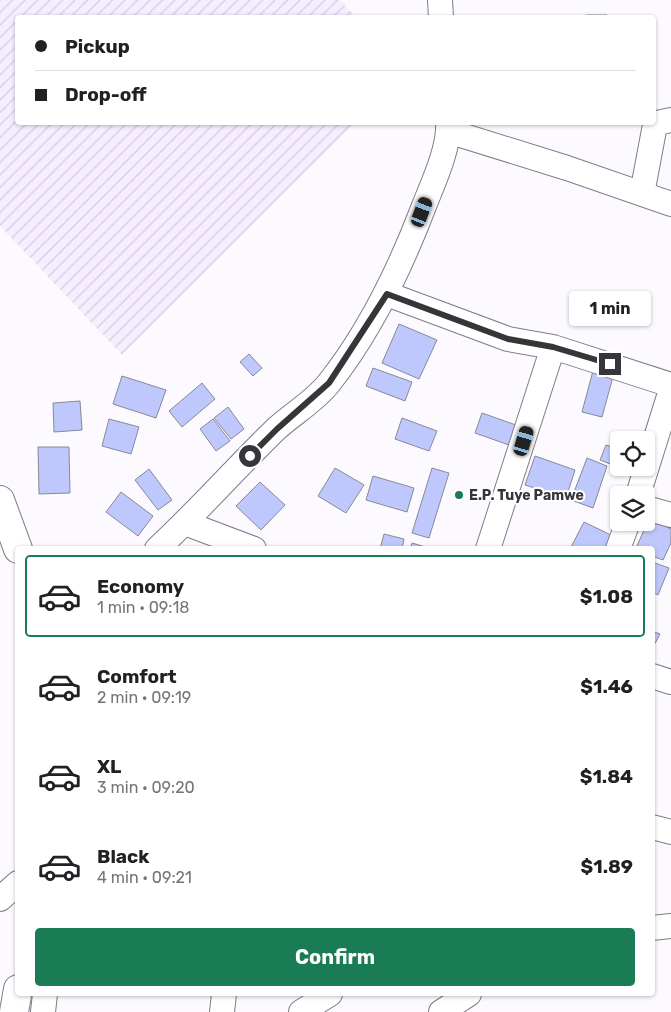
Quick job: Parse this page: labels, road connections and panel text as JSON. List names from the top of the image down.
{
  "places": ["E.P. Tuye Pamwe"],
  "page": {
    "banner": ["Pickup", "Drop-off"],
    "bubble": "1 min",
    "list": [
      {
        "name": "Economy",
        "note": "1 min · 09:18",
        "value": "$1.08"
      },
      {
        "name": "Comfort",
        "note": "2 min · 09:19",
        "value": "$1.46"
      },
      {
        "name": "XL",
        "note": "3 min · 09:20",
        "value": "$1.84"
      },
      {
        "name": "Black",
        "note": "4 min · 09:21",
        "value": "$1.89"
      }
    ],
    "buttons": "Confirm"
  }
}
